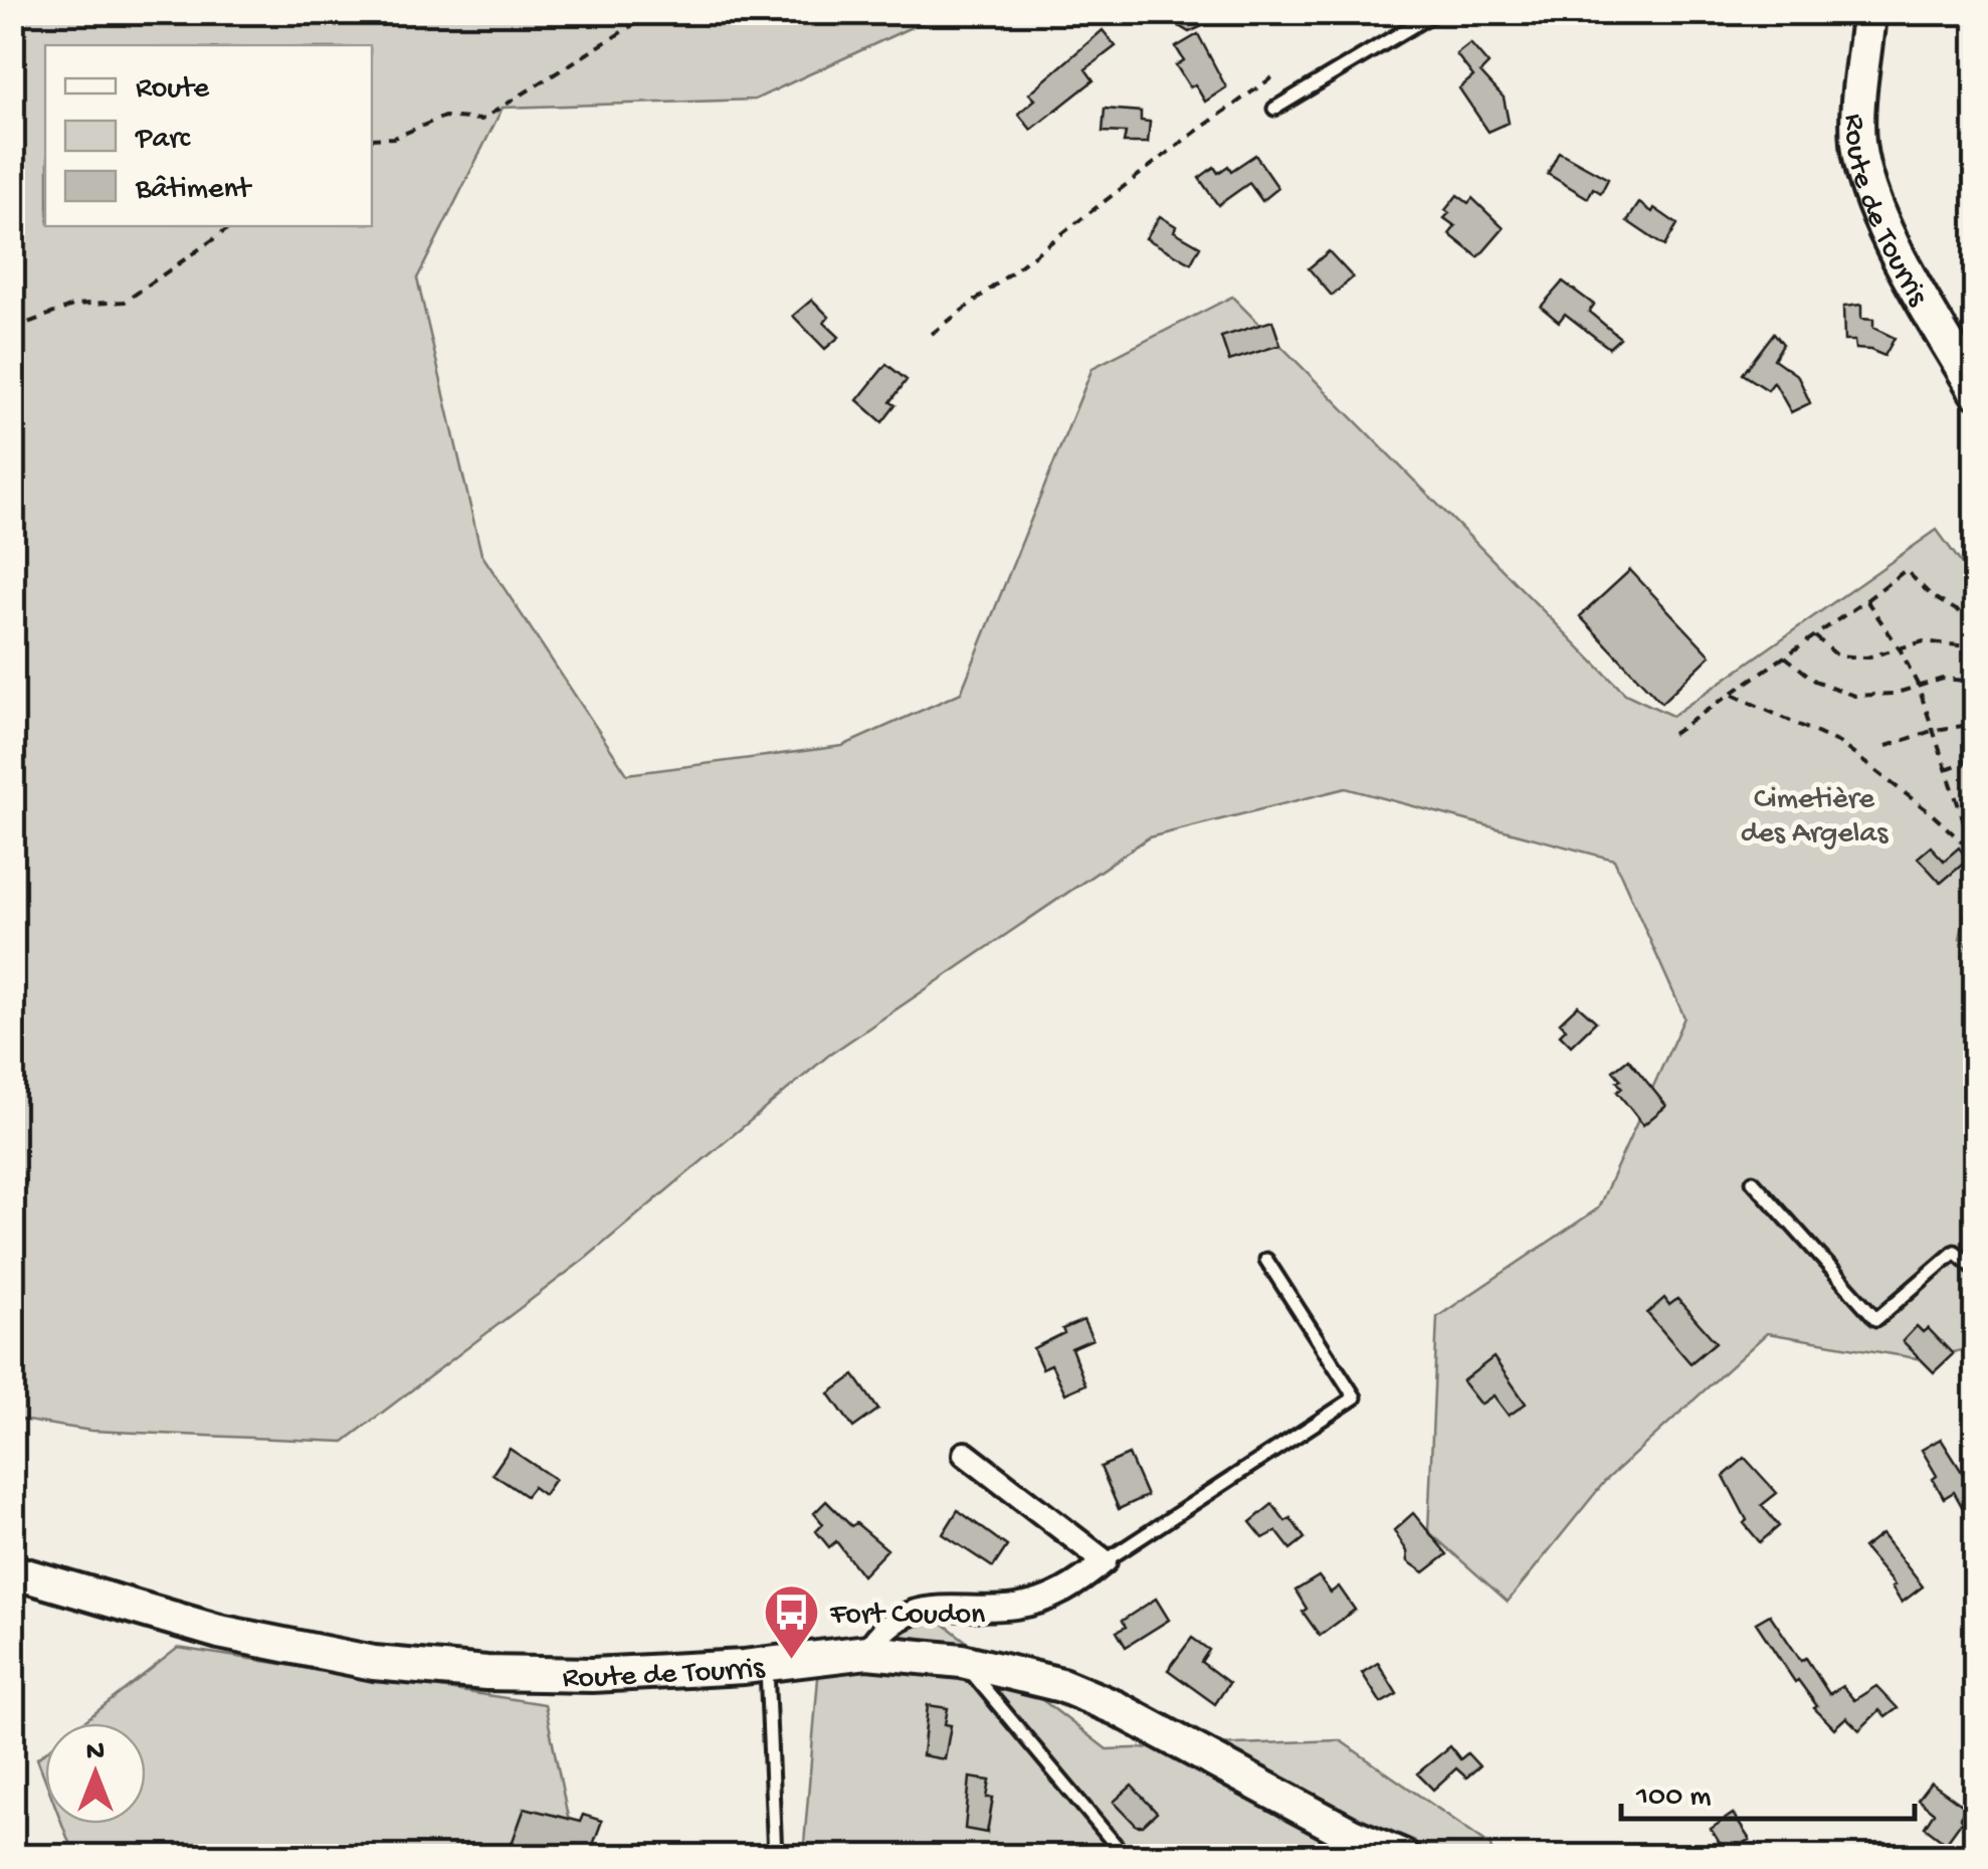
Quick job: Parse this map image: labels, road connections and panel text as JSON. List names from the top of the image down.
{
  "streets": {
    "street": ["Route de Tourris"]
  },
  "parks": ["Cimetière des Argelas"],
  "places": {
    "bus stop": ["Fort Coudon"]
  },
  "legend": ["Route", "Parc", "Bâtiment"],
  "scale_bar": "100 m",
  "north": "top"
}
